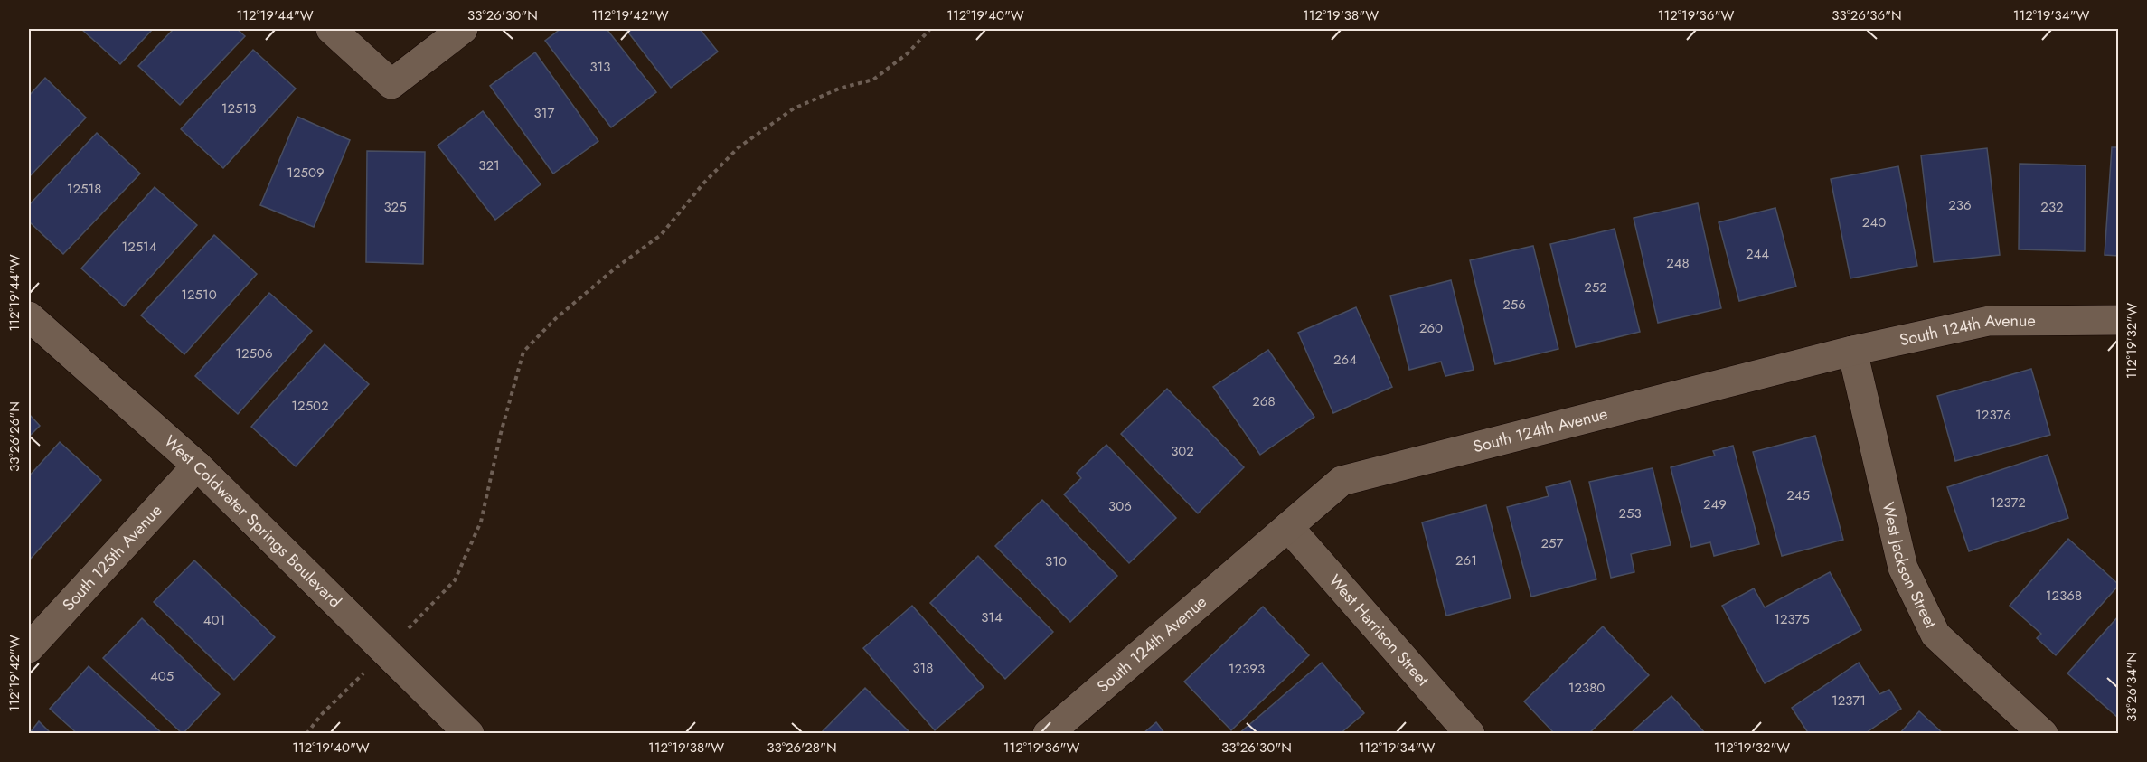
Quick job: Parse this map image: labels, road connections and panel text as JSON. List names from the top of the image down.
{
  "streets": {
    "street": [
      "South 124th Avenue",
      "West Coldwater Springs Boulevard",
      "South 125th Avenue",
      "West Jackson Street",
      "West Harrison Street"
    ]
  },
  "crossings": [
    ["South 124th Avenue", "West Jackson Street"],
    ["South 124th Avenue", "West Harrison Street"],
    ["West Coldwater Springs Boulevard", "South 125th Avenue"]
  ],
  "house_numbers": [
    "313",
    "12513",
    "317",
    "321",
    "12509",
    "12518",
    "236",
    "325",
    "232",
    "240",
    "12514",
    "244",
    "248",
    "252",
    "12510",
    "256",
    "260",
    "12506",
    "264",
    "268",
    "12502",
    "12376",
    "302",
    "245",
    "12372",
    "249",
    "306",
    "253",
    "257",
    "261",
    "310",
    "12368",
    "314",
    "12375",
    "401",
    "318",
    "12393",
    "405",
    "12380",
    "12371"
  ],
  "coordinates": [
    "112°19'44\"W",
    "33°26'30\"N",
    "112°19'42\"W",
    "112°19'40\"W",
    "112°19'38\"W",
    "112°19'36\"W",
    "33°26'36\"N",
    "112°19'34\"W",
    "112°19'32\"W",
    "33°26'26\"N",
    "33°26'34\"N",
    "33°26'28\"N"
  ]
}
